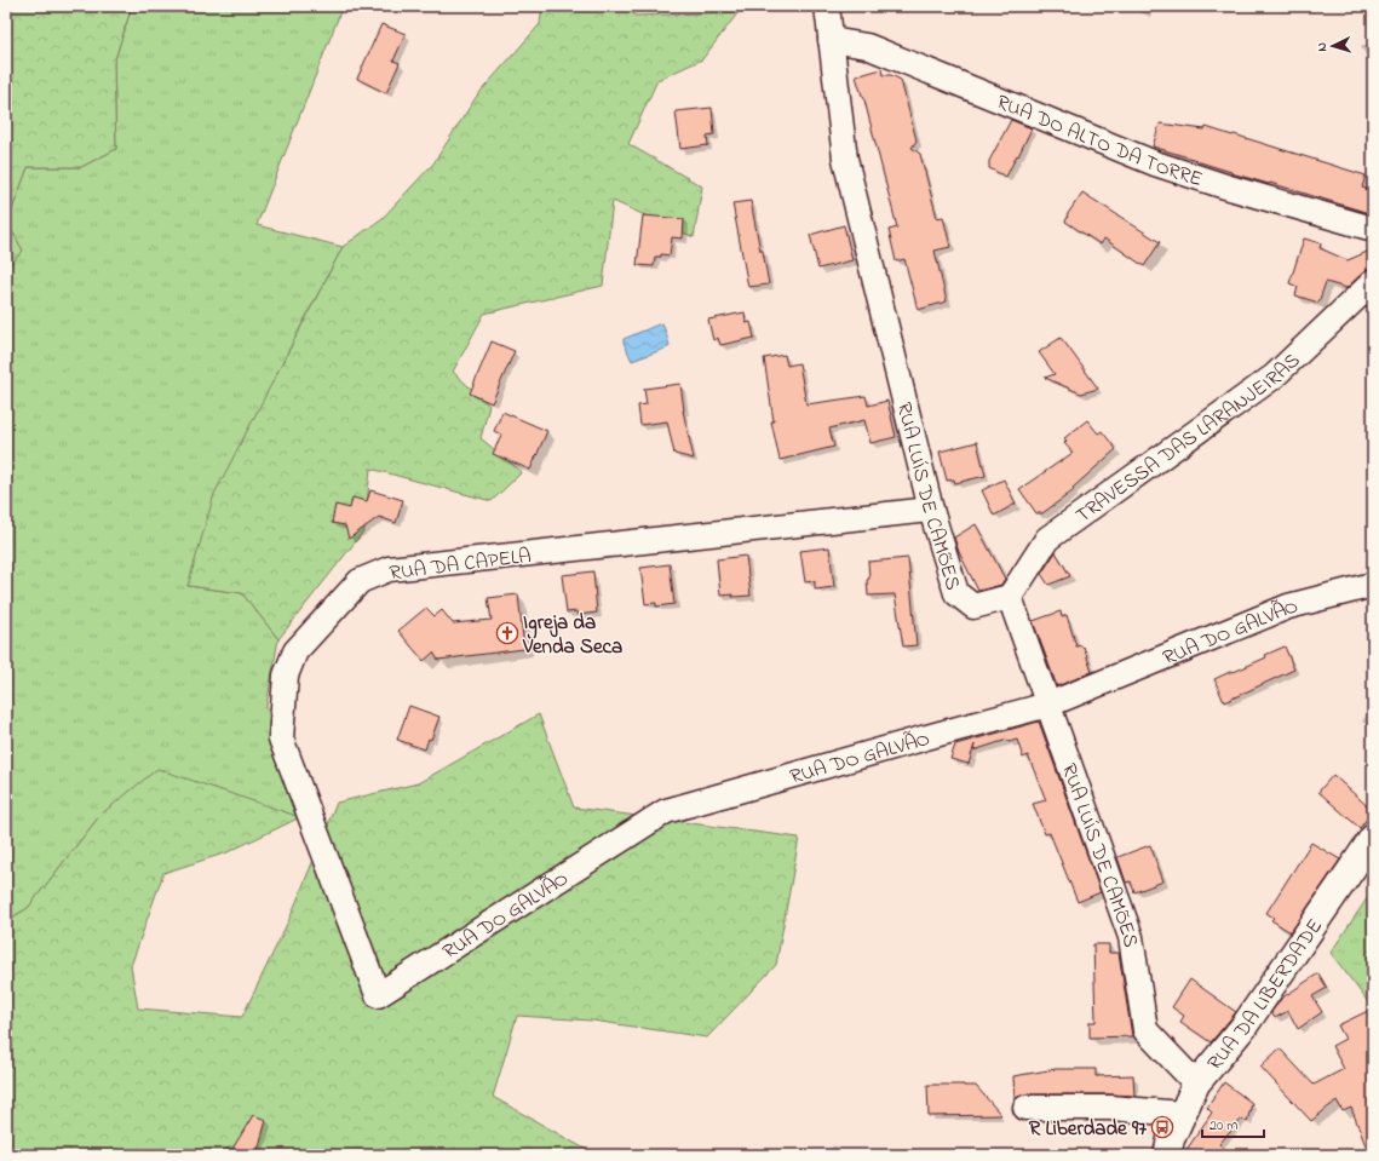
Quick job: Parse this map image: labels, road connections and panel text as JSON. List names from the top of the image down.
{
  "streets": {
    "street": [
      "RUA DO ALTO DA TORRE",
      "TRAVESSA DAS LARANJEIRAS",
      "RUA LUÍS DE CAMÕES",
      "RUA DA CAPELA",
      "RUA DO GALVÃO",
      "RUA DA LIBERDADE"
    ]
  },
  "crossings": [
    ["RUA DO ALTO DA TORRE", "RUA LUÍS DE CAMÕES"],
    ["TRAVESSA DAS LARANJEIRAS", "RUA LUÍS DE CAMÕES"],
    ["RUA LUÍS DE CAMÕES", "RUA DA CAPELA"],
    ["RUA LUÍS DE CAMÕES", "RUA DO GALVÃO"],
    ["RUA LUÍS DE CAMÕES", "RUA DA LIBERDADE"],
    ["RUA DA CAPELA", "RUA DO GALVÃO"]
  ],
  "places": {
    "church": ["Igreja da Venda Seca"],
    "bus stop": ["R Liberdade 97"]
  },
  "scale_bar": "20 m",
  "north": "left"
}
